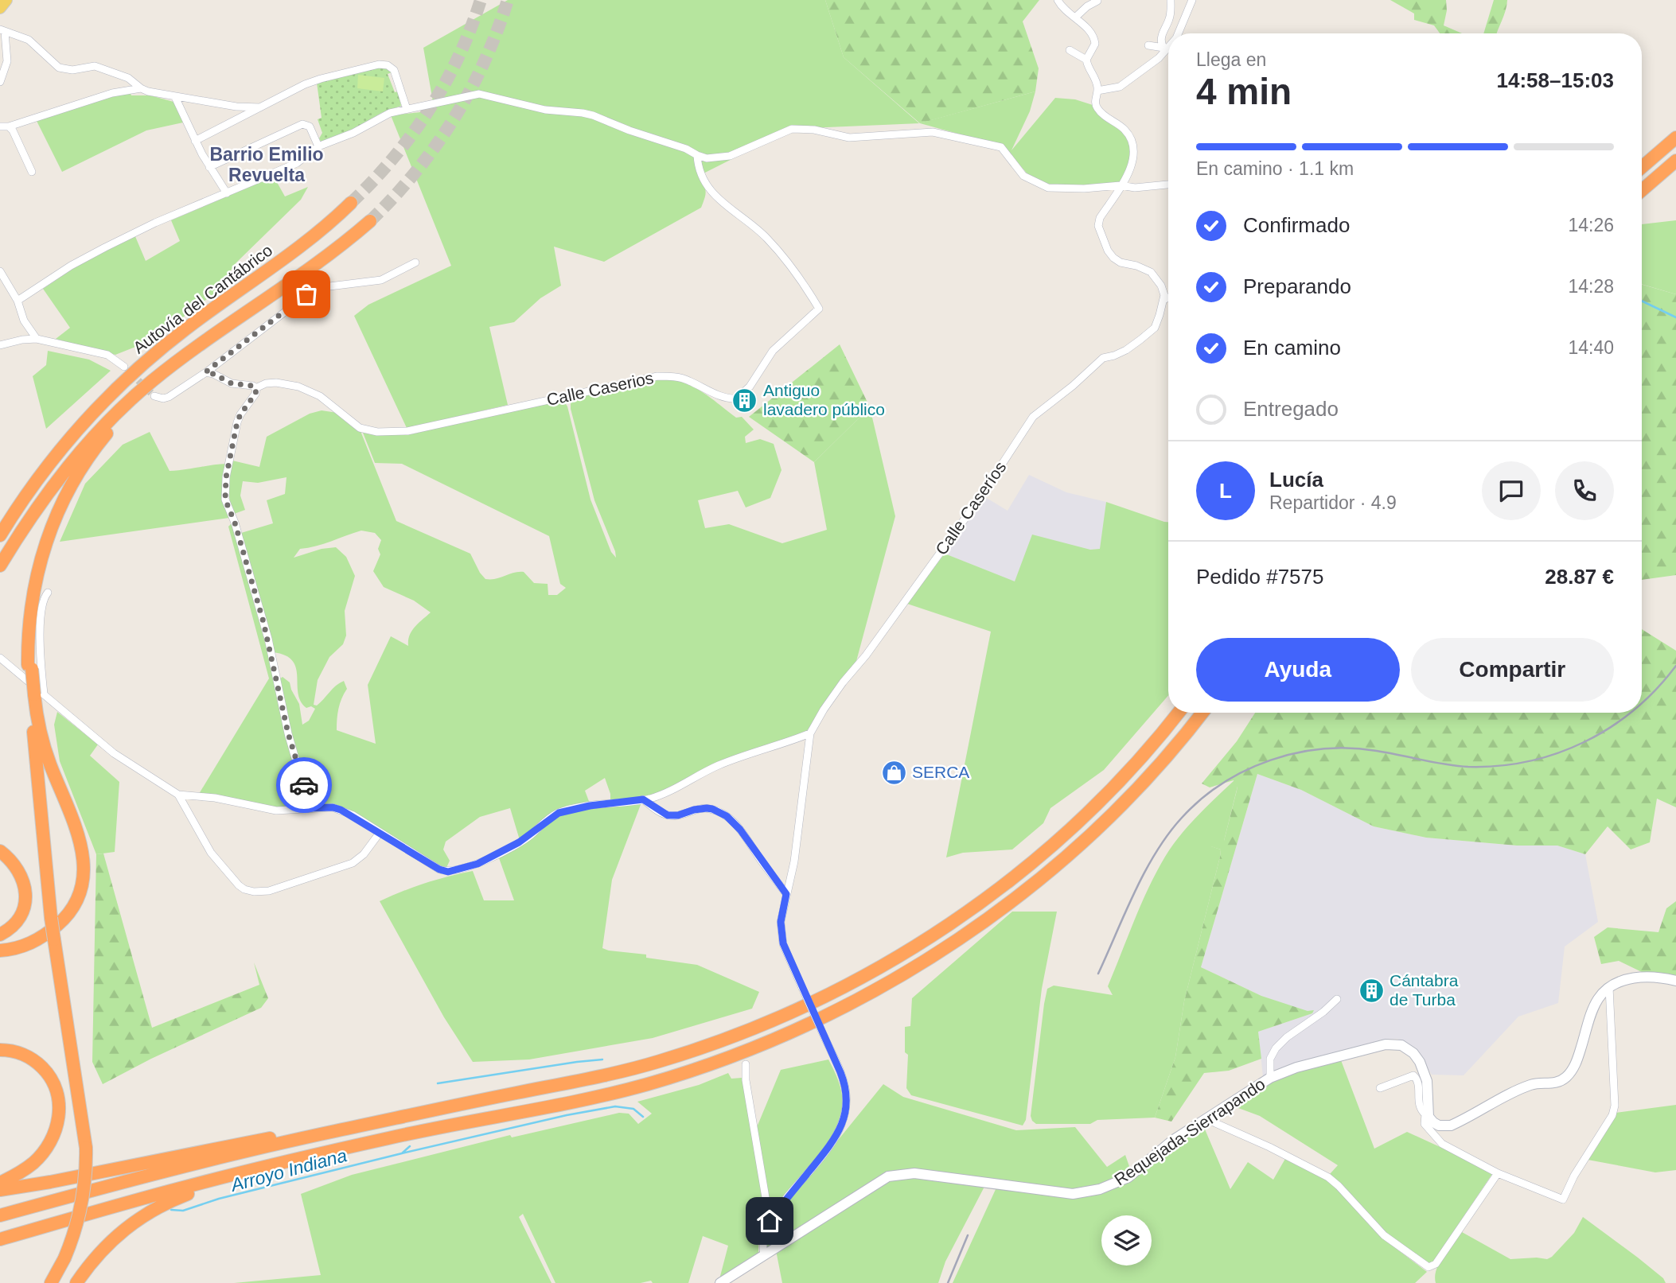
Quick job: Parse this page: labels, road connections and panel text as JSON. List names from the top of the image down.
{
  "streets": {
    "highway": ["Autovía del Cantábrico"],
    "street": ["Calle Caserios", "Calle Caseríos", "Requejada-Sierrapando"]
  },
  "districts": ["Barrio Emilio Revuelta"],
  "water": ["Arroyo Indiana"],
  "places": {
    "building": ["Antiguo lavadero público", "Cántabra de Turba"],
    "shop": ["SERCA"]
  },
  "page": {
    "heading": ["4 min", "Llega en", "14:58–15:03"],
    "panel": [
      "Lucía",
      "Repartidor · 4.9",
      "Pedido #7575",
      "28.87 €"
    ],
    "bar": "En camino · 1.1 km",
    "list": [
      ["Confirmado", "14:26"],
      ["Preparando", "14:28"],
      ["En camino", "14:40"],
      "Entregado"
    ],
    "round": "L",
    "buttons": ["Ayuda", "Compartir"]
  }
}
